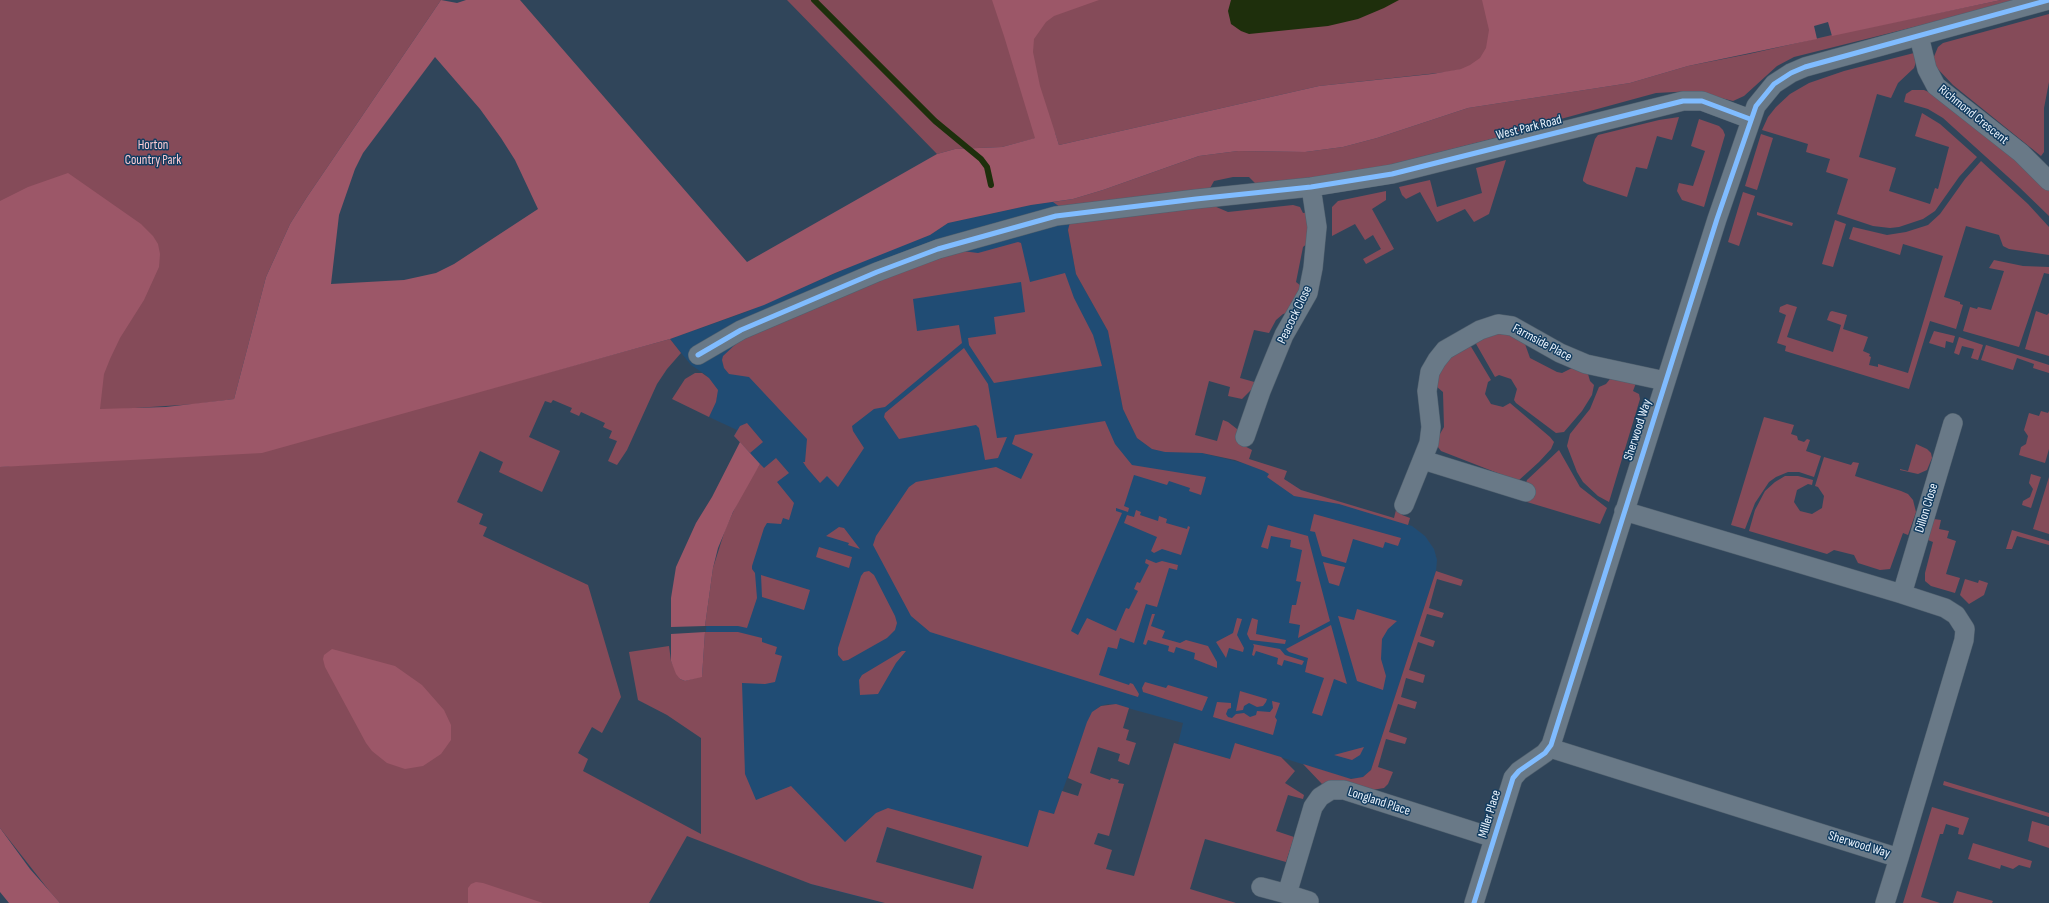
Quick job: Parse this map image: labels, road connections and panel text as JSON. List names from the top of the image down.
{
  "streets": {
    "street": [
      "Richmond Crescent",
      "West Park Road",
      "Peacock Close",
      "Farmside Place",
      "Sherwood Way",
      "Dillon Close",
      "Longland Place",
      "Miller Place"
    ]
  },
  "crossings": [
    ["Richmond Crescent", "Sherwood Way"],
    ["West Park Road", "Peacock Close"],
    ["West Park Road", "Sherwood Way"],
    ["Farmside Place", "Sherwood Way"],
    ["Sherwood Way", "Dillon Close"],
    ["Sherwood Way", "Miller Place"],
    ["Longland Place", "Miller Place"]
  ],
  "parks": ["Horton Country Park"]
}
